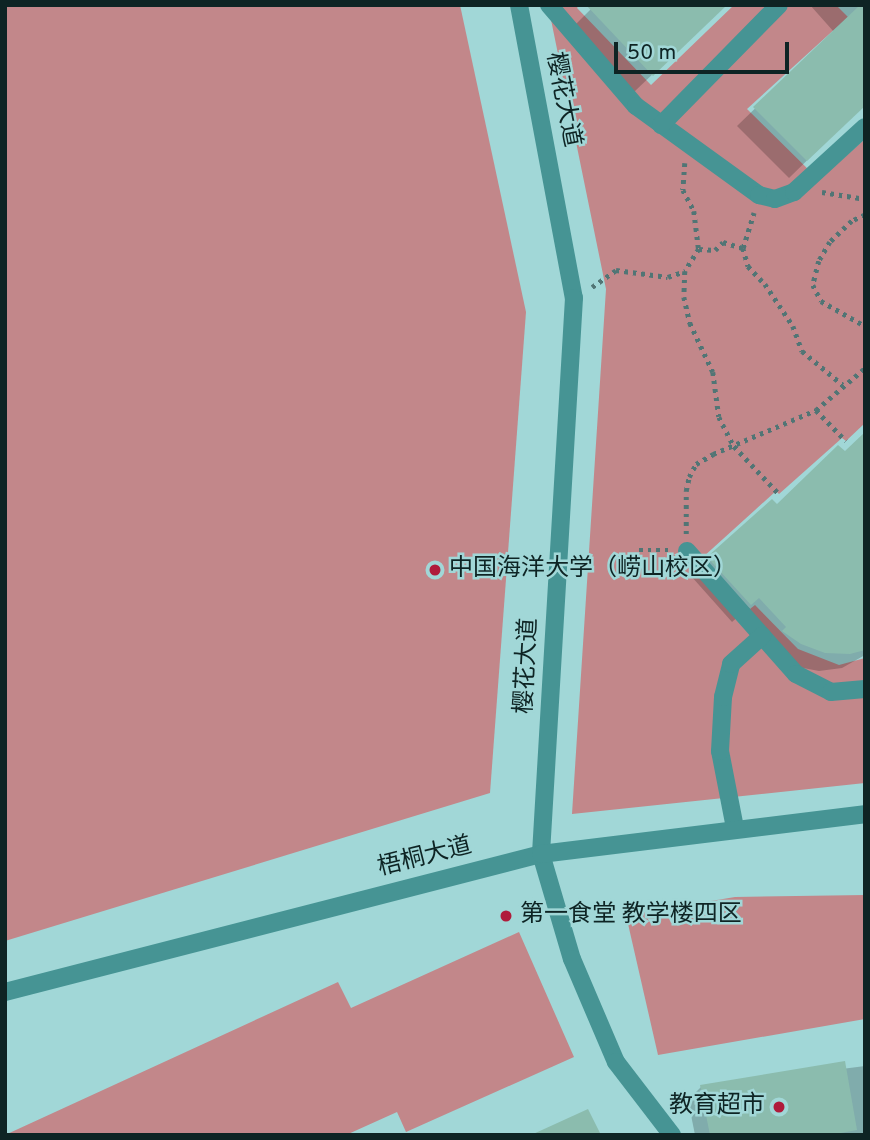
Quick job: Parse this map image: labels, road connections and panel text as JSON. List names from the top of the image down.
{
  "streets": {
    "lane": ["樱花大道", "梧桐大道"]
  },
  "crossings": [
    ["樱花大道", "梧桐大道"]
  ],
  "places": ["中国海洋大学（崂山校区）", "第一食堂 教学楼四区", "教育超市"],
  "scale_bar": "50 m"
}
